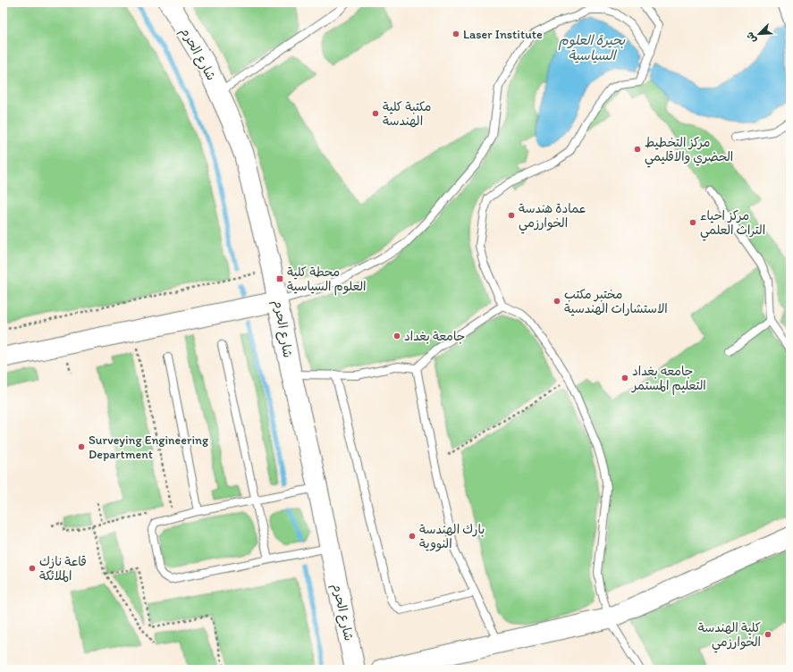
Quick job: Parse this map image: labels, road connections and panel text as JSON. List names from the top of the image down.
{
  "streets": {
    "street": ["شارع الحرم"]
  },
  "water": ["بحيرة العلوم السياسية"],
  "places": {
    "other": [
      "Laser Institute",
      "مكتبة كلية الهندسة",
      "مركز التخطيط الحضري والاقليمي",
      "عمادة هندسة الخوارزمي",
      "مركز احياء التراث العلمي",
      "مختبر مكتب الاستشارات الهندسية",
      "جامعة بغداد",
      "جامعه بغداد التعليم المستمر",
      "Surveying Engineering Department",
      "بارك الهندسة النووية",
      "قاعة نازك الملائكة",
      "كلية الهندسة الخوارزمي"
    ],
    "transit": ["محطة كلية العلوم السياسية"]
  },
  "north": "bottom left"
}
